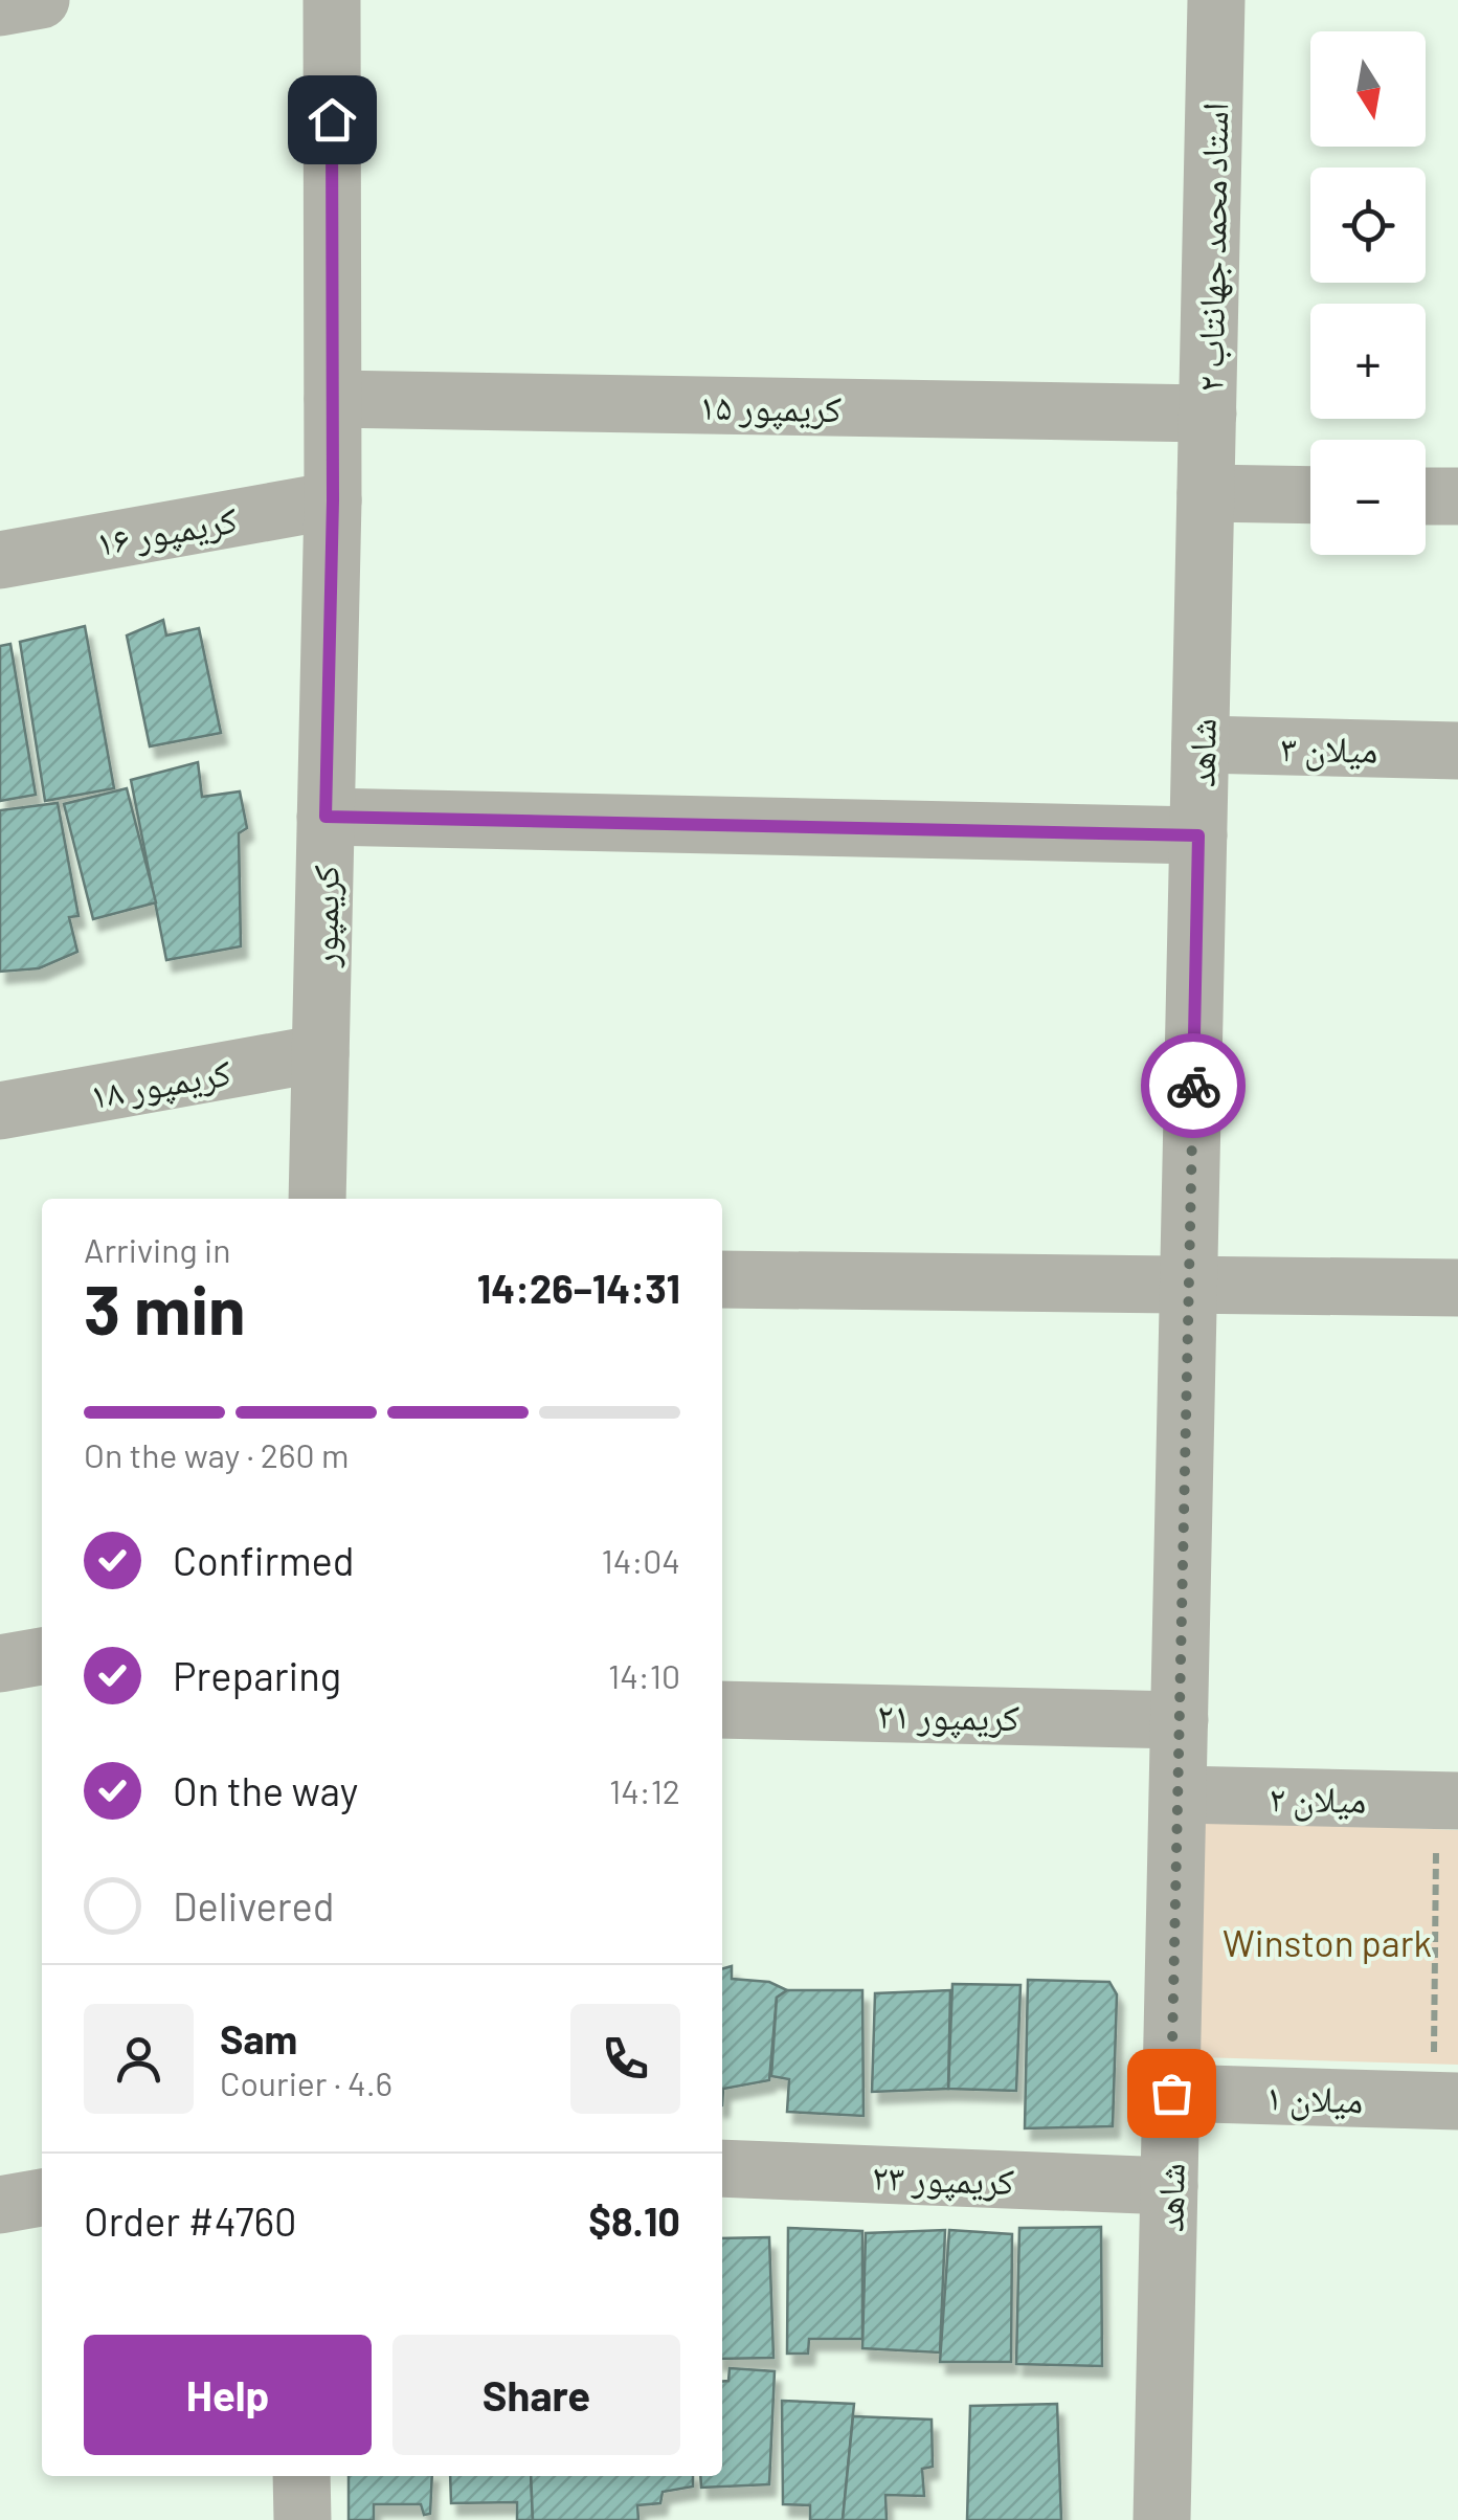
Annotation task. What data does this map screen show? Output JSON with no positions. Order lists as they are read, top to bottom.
{
  "streets": {
    "street": [
      "استاد محمد جهانتاب ۲",
      "کریمپور ۱۵",
      "کریمپور ۱۶",
      "میلان ۳",
      "شاهد",
      "کریمپور",
      "کریمپور ۱۸",
      "کریمپور ۲۱",
      "میلان ۲",
      "میلان ۱",
      "کریمپور ۲۳"
    ]
  },
  "crossings": [
    ["استاد محمد جهانتاب ۲", "کریمپور ۱۵"],
    ["استاد محمد جهانتاب ۲", "شاهد"],
    ["کریمپور ۱۵", "کریمپور"],
    ["کریمپور ۱۶", "کریمپور"],
    ["میلان ۳", "شاهد"],
    ["شاهد", "کریمپور ۲۱"],
    ["شاهد", "میلان ۲"],
    ["شاهد", "میلان ۱"],
    ["شاهد", "کریمپور ۲۳"],
    ["کریمپور", "کریمپور ۱۸"]
  ],
  "parks": ["Winston park"],
  "north": "bottom",
  "page": {
    "map_buttons": ["+", "−"],
    "heading": ["3 min", "Arriving in", "14:26–14:31"],
    "panel": [
      "Sam",
      "Courier · 4.6",
      "Order #4760",
      "$8.10"
    ],
    "bar": "On the way · 260 m",
    "list": [
      ["Confirmed", "14:04"],
      ["Preparing", "14:10"],
      ["On the way", "14:12"],
      "Delivered"
    ],
    "buttons": ["Help", "Share"]
  }
}
